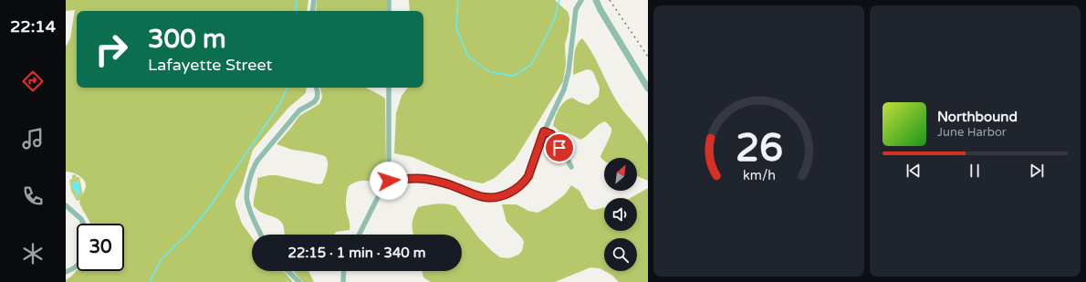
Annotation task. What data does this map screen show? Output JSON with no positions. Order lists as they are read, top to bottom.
{
  "north": "top right",
  "page": {
    "tabs": "22:14",
    "turn": ["300 m", "Lafayette Street"],
    "song": ["Northbound", "June Harbor"],
    "limit": "30",
    "trip": "22:15 · 1 min · 340 m",
    "gauge": ["26", "km/h"]
  }
}
